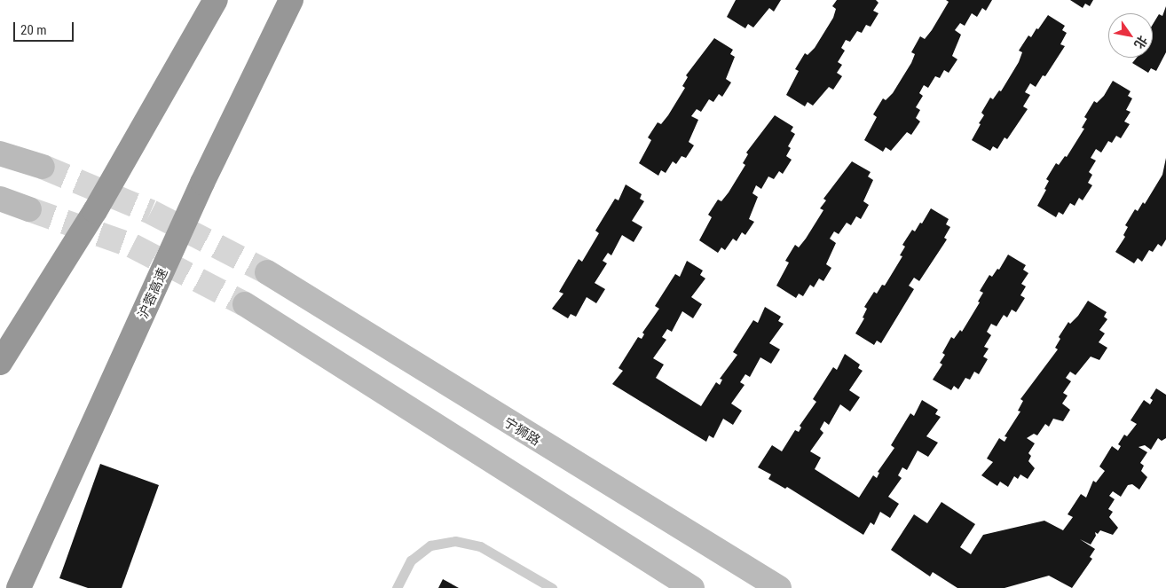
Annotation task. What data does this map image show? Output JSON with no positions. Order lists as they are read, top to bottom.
{
  "streets": {
    "highway": ["沪蓉高速"],
    "main road": ["宁狮路"]
  },
  "scale_bar": "20 m",
  "north": "bottom right"
}
